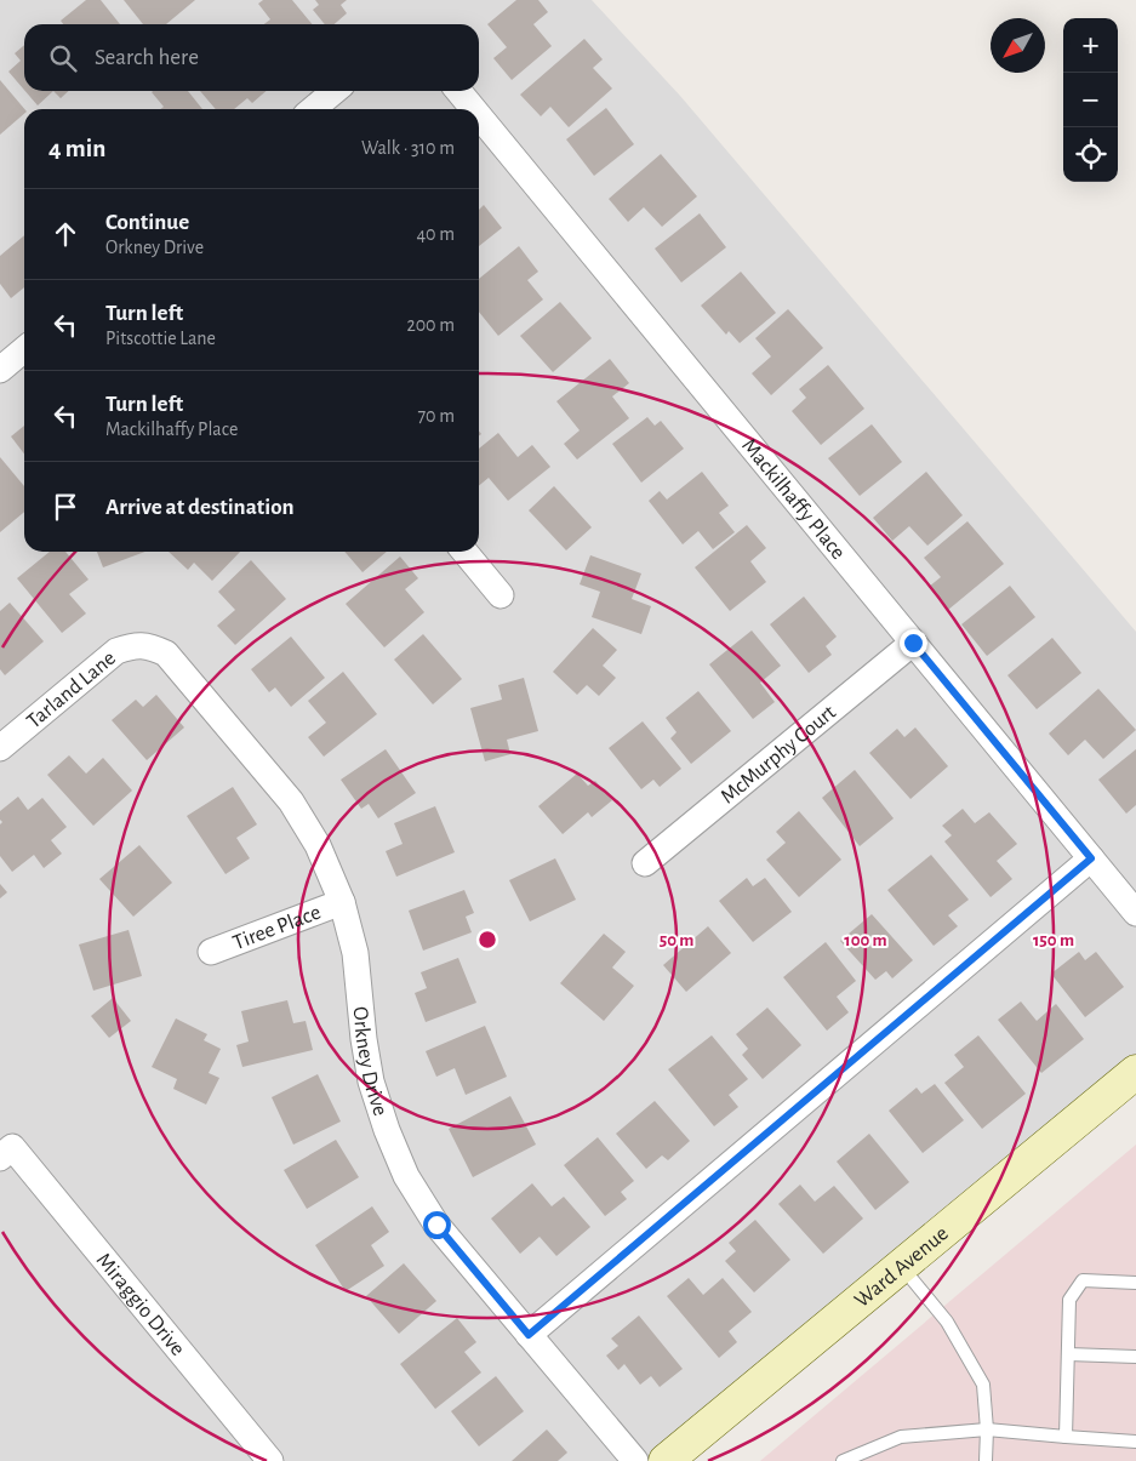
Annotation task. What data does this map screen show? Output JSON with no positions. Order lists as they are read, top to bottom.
{
  "streets": {
    "main road": ["Ward Avenue"],
    "street": [
      "Mackilhaffy Place",
      "Tarland Lane",
      "McMurphy Court",
      "Tiree Place",
      "Orkney Drive",
      "Miraggio Drive"
    ]
  },
  "crossings": [
    ["Mackilhaffy Place", "McMurphy Court"],
    ["Tarland Lane", "Orkney Drive"],
    ["Tiree Place", "Orkney Drive"]
  ],
  "north": "bottom left",
  "page": {
    "map_buttons": ["+", "−"],
    "search": "Search here",
    "heading": ["4 min", "Walk · 310 m"],
    "list": [
      ["Continue", "Orkney Drive", "40 m"],
      ["Turn left", "Pitscottie Lane", "200 m"],
      ["Turn left", "Mackilhaffy Place", "70 m"],
      "Arrive at destination"
    ]
  },
  "rings": ["50 m", "100 m", "150 m"]
}
